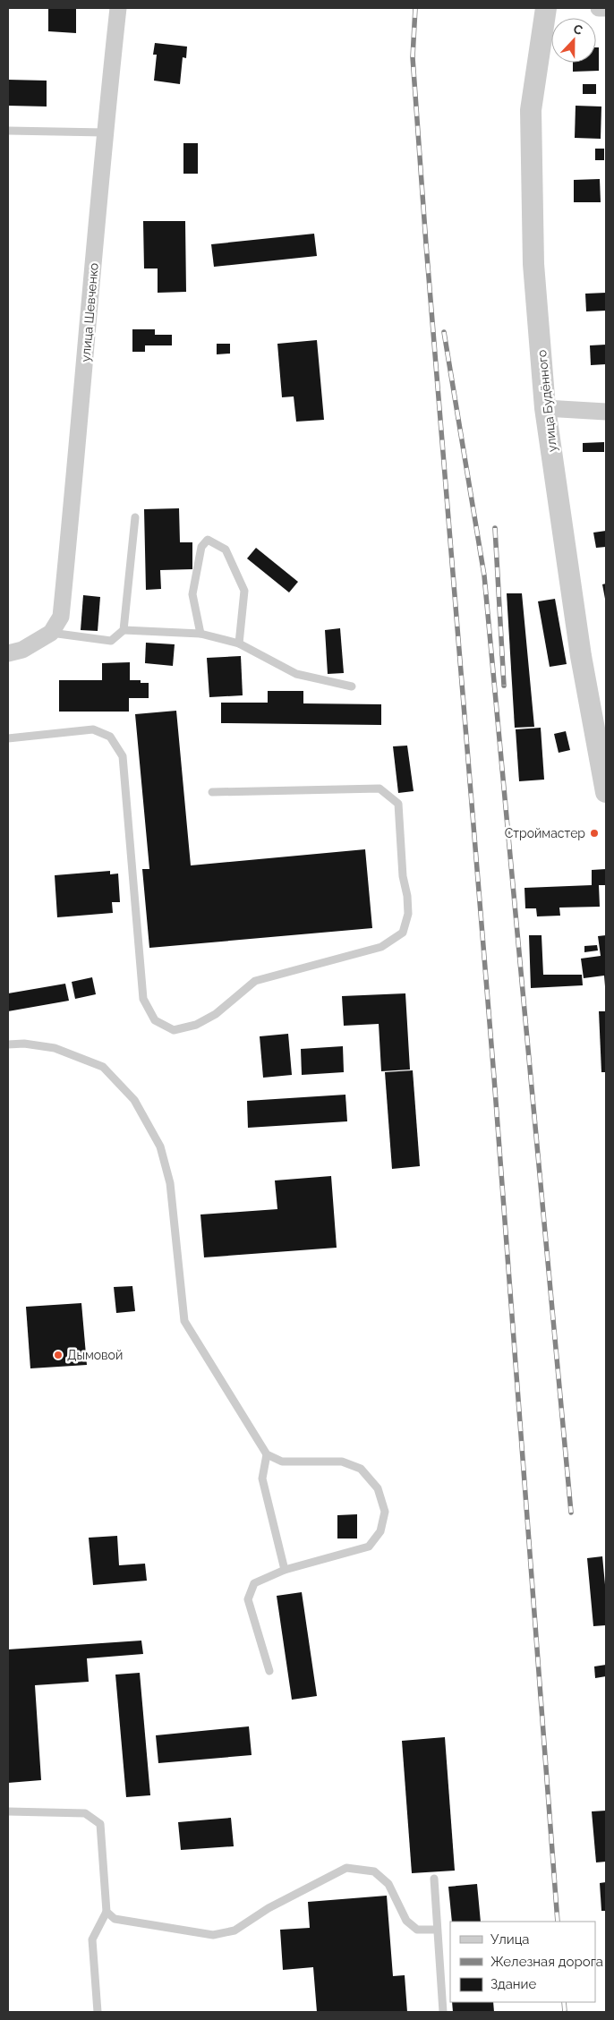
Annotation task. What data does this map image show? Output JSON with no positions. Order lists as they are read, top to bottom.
{
  "streets": {
    "street": ["улица Шевченко", "улица Будённого"]
  },
  "places": ["Строймастер", "Дымовой"],
  "legend": ["Улица", "Железная дорога", "Здание"],
  "north": "top"
}
